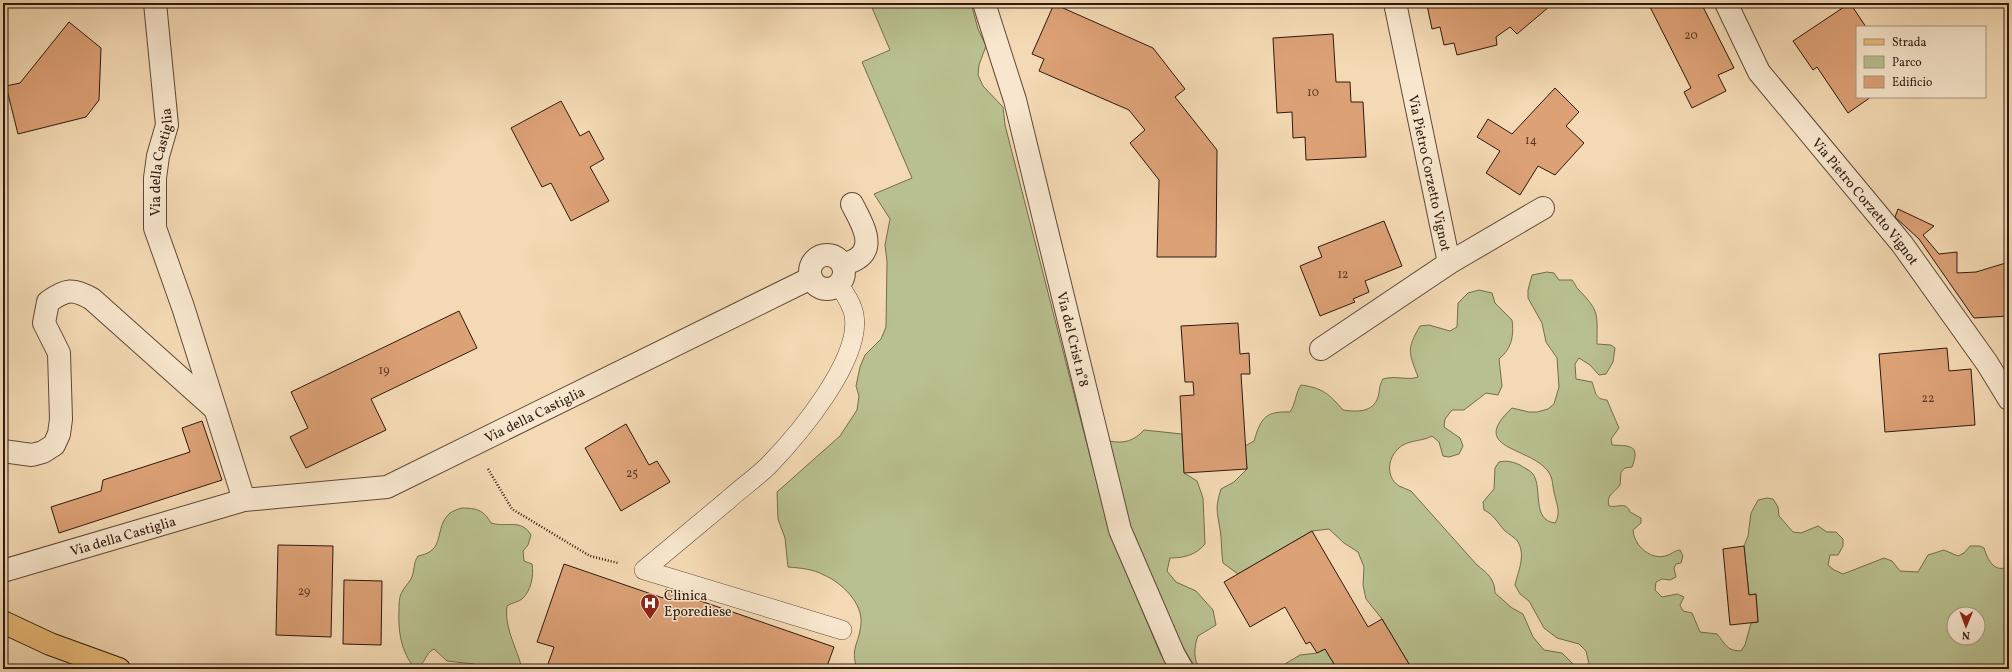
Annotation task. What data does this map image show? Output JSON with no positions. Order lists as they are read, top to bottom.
{
  "streets": {
    "street": ["Via della Castiglia", "Via Pietro Corzetto Vignot", "Via del Crist n°8"]
  },
  "places": {
    "hospital": ["Clinica Eporediese"]
  },
  "house_numbers": [
    "20",
    "10",
    "14",
    "12",
    "19",
    "22",
    "25",
    "29"
  ],
  "legend": ["Strada", "Parco", "Edificio"],
  "north": "bottom"
}
